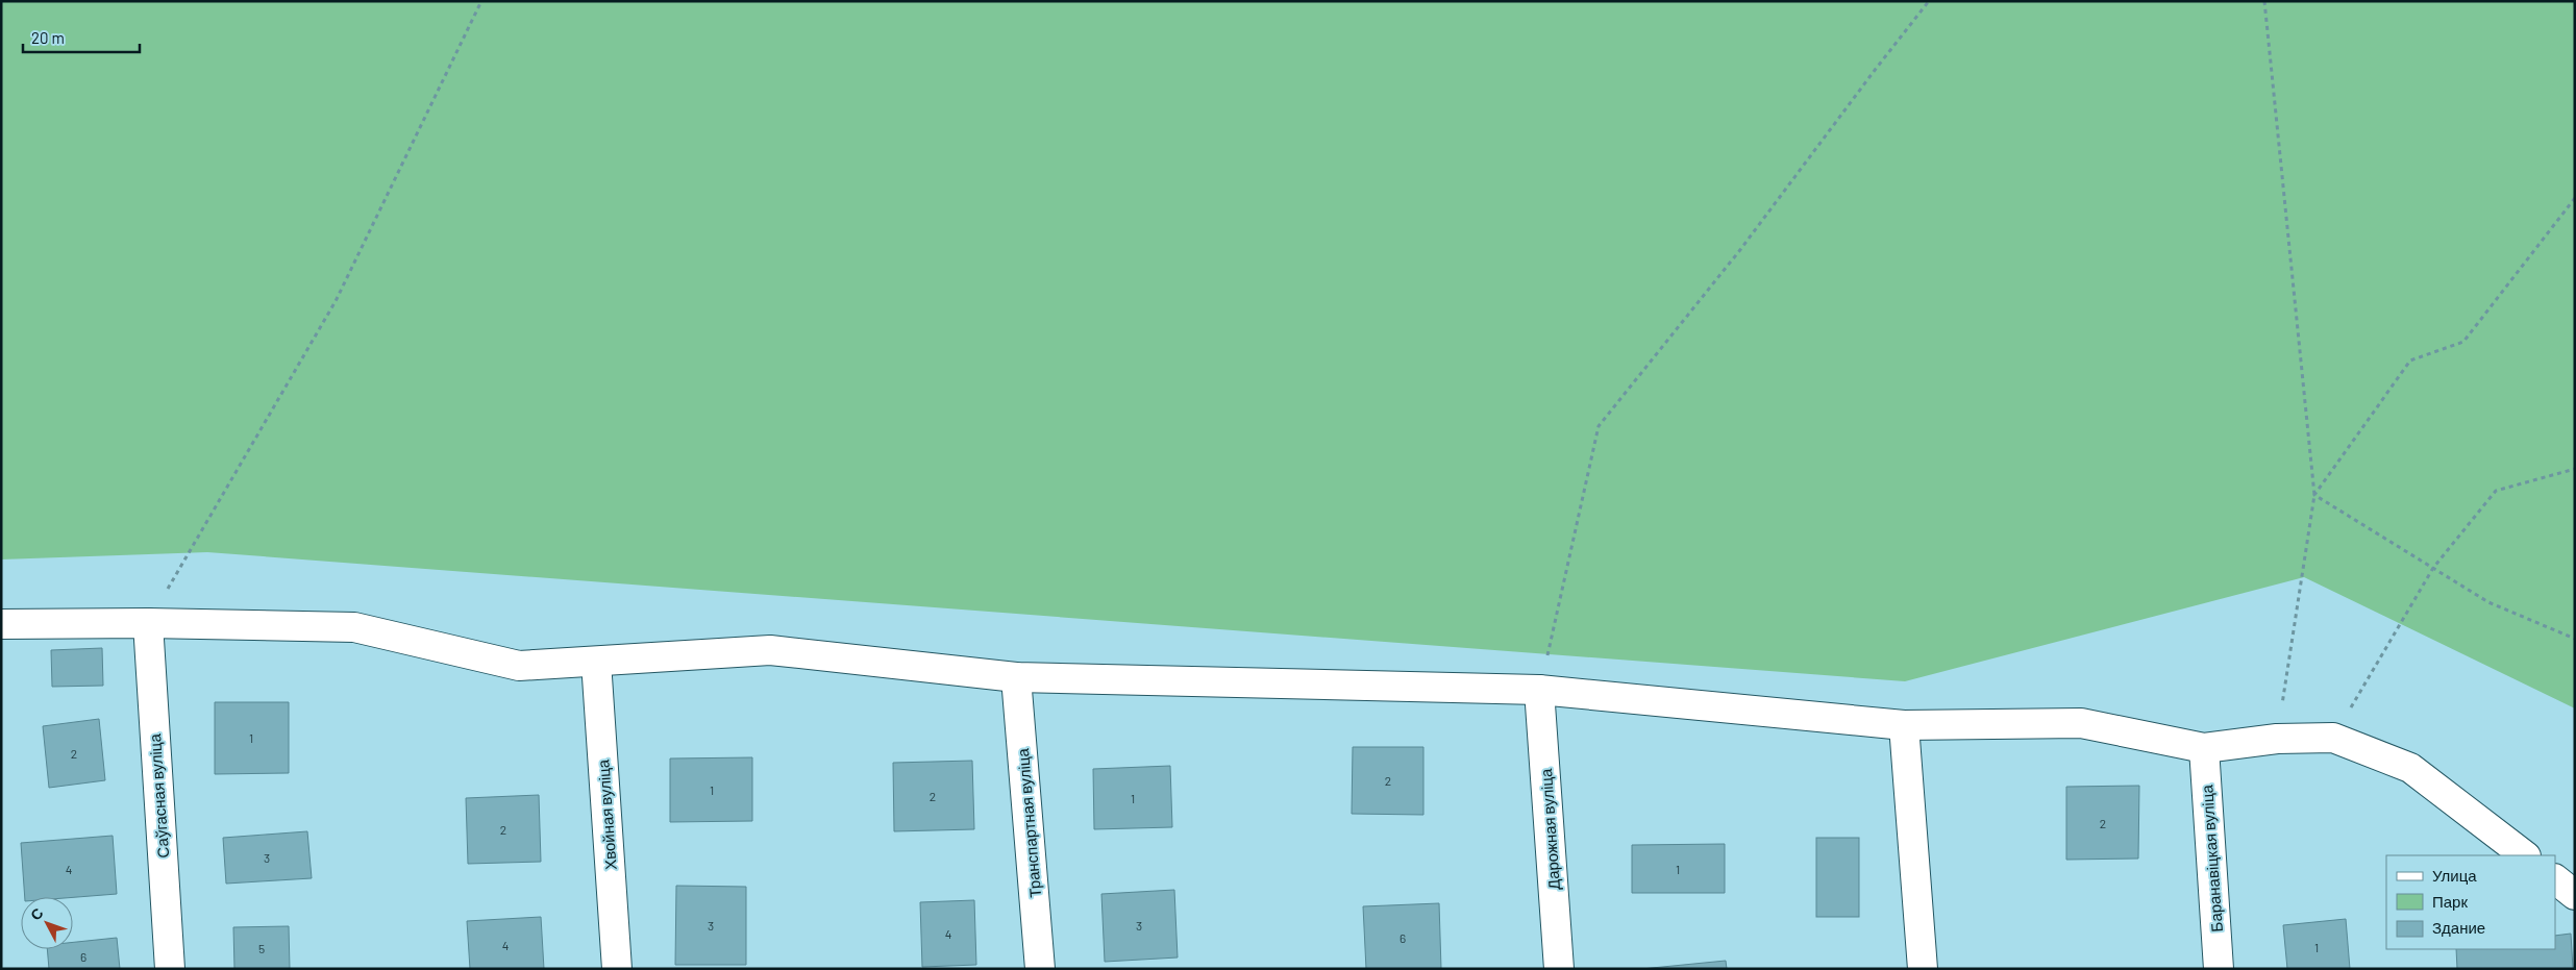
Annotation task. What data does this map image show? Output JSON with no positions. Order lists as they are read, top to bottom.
{
  "streets": {
    "street": [
      "Саўгасная вуліца",
      "Хвойная вуліца",
      "Транспартная вуліца",
      "Дарожная вуліца",
      "Баранавіцкая вуліца"
    ]
  },
  "house_numbers": [
    "1",
    "2",
    "2",
    "1",
    "2",
    "1",
    "2",
    "2",
    "3",
    "4",
    "1",
    "3",
    "3",
    "4",
    "6",
    "4",
    "1",
    "5",
    "6"
  ],
  "legend": ["Улица", "Парк", "Здание"],
  "scale_bar": "20 m",
  "north": "top left"
}
